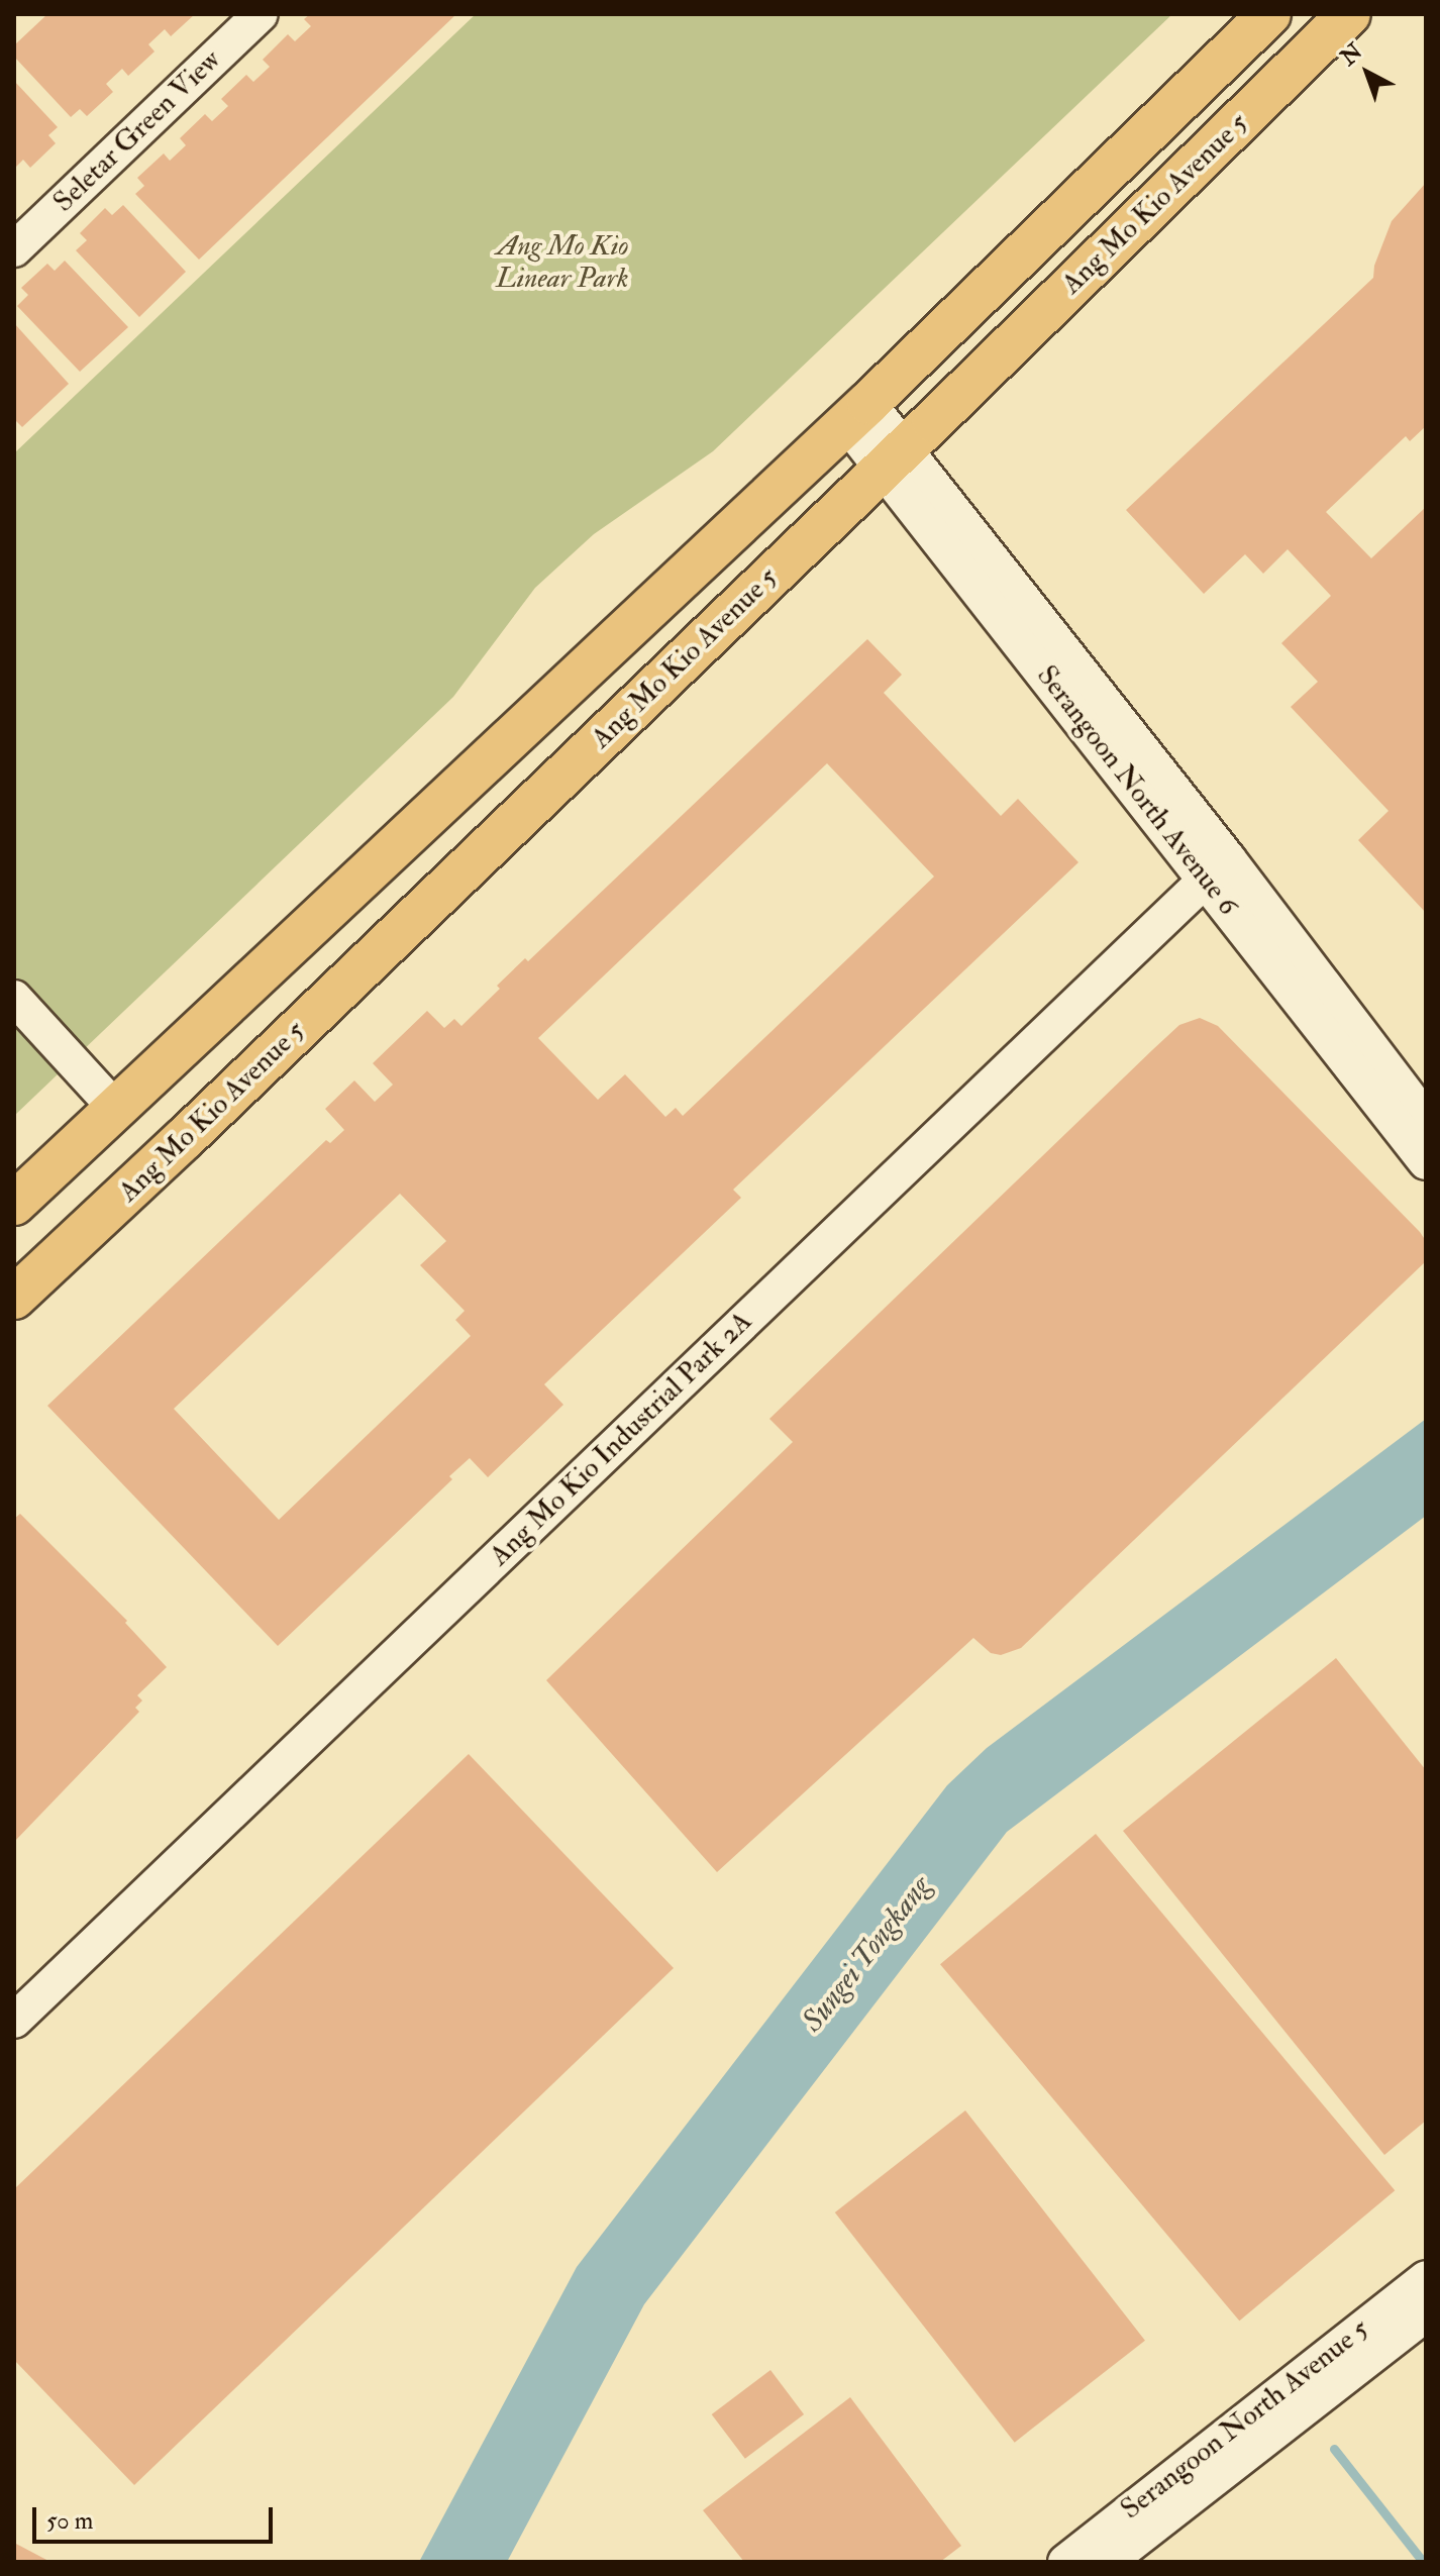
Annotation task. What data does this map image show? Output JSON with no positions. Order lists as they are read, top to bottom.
{
  "streets": {
    "main road": ["Ang Mo Kio Avenue 5"],
    "street": [
      "Seletar Green View",
      "Serangoon North Avenue 6",
      "Ang Mo Kio Industrial Park 2A",
      "Serangoon North Avenue 5"
    ]
  },
  "crossings": [
    ["Ang Mo Kio Avenue 5", "Serangoon North Avenue 6"],
    ["Serangoon North Avenue 6", "Ang Mo Kio Industrial Park 2A"]
  ],
  "water": ["Sungei Tongkang"],
  "parks": ["Ang Mo Kio Linear Park"],
  "scale_bar": "50 m",
  "north": "top left"
}
